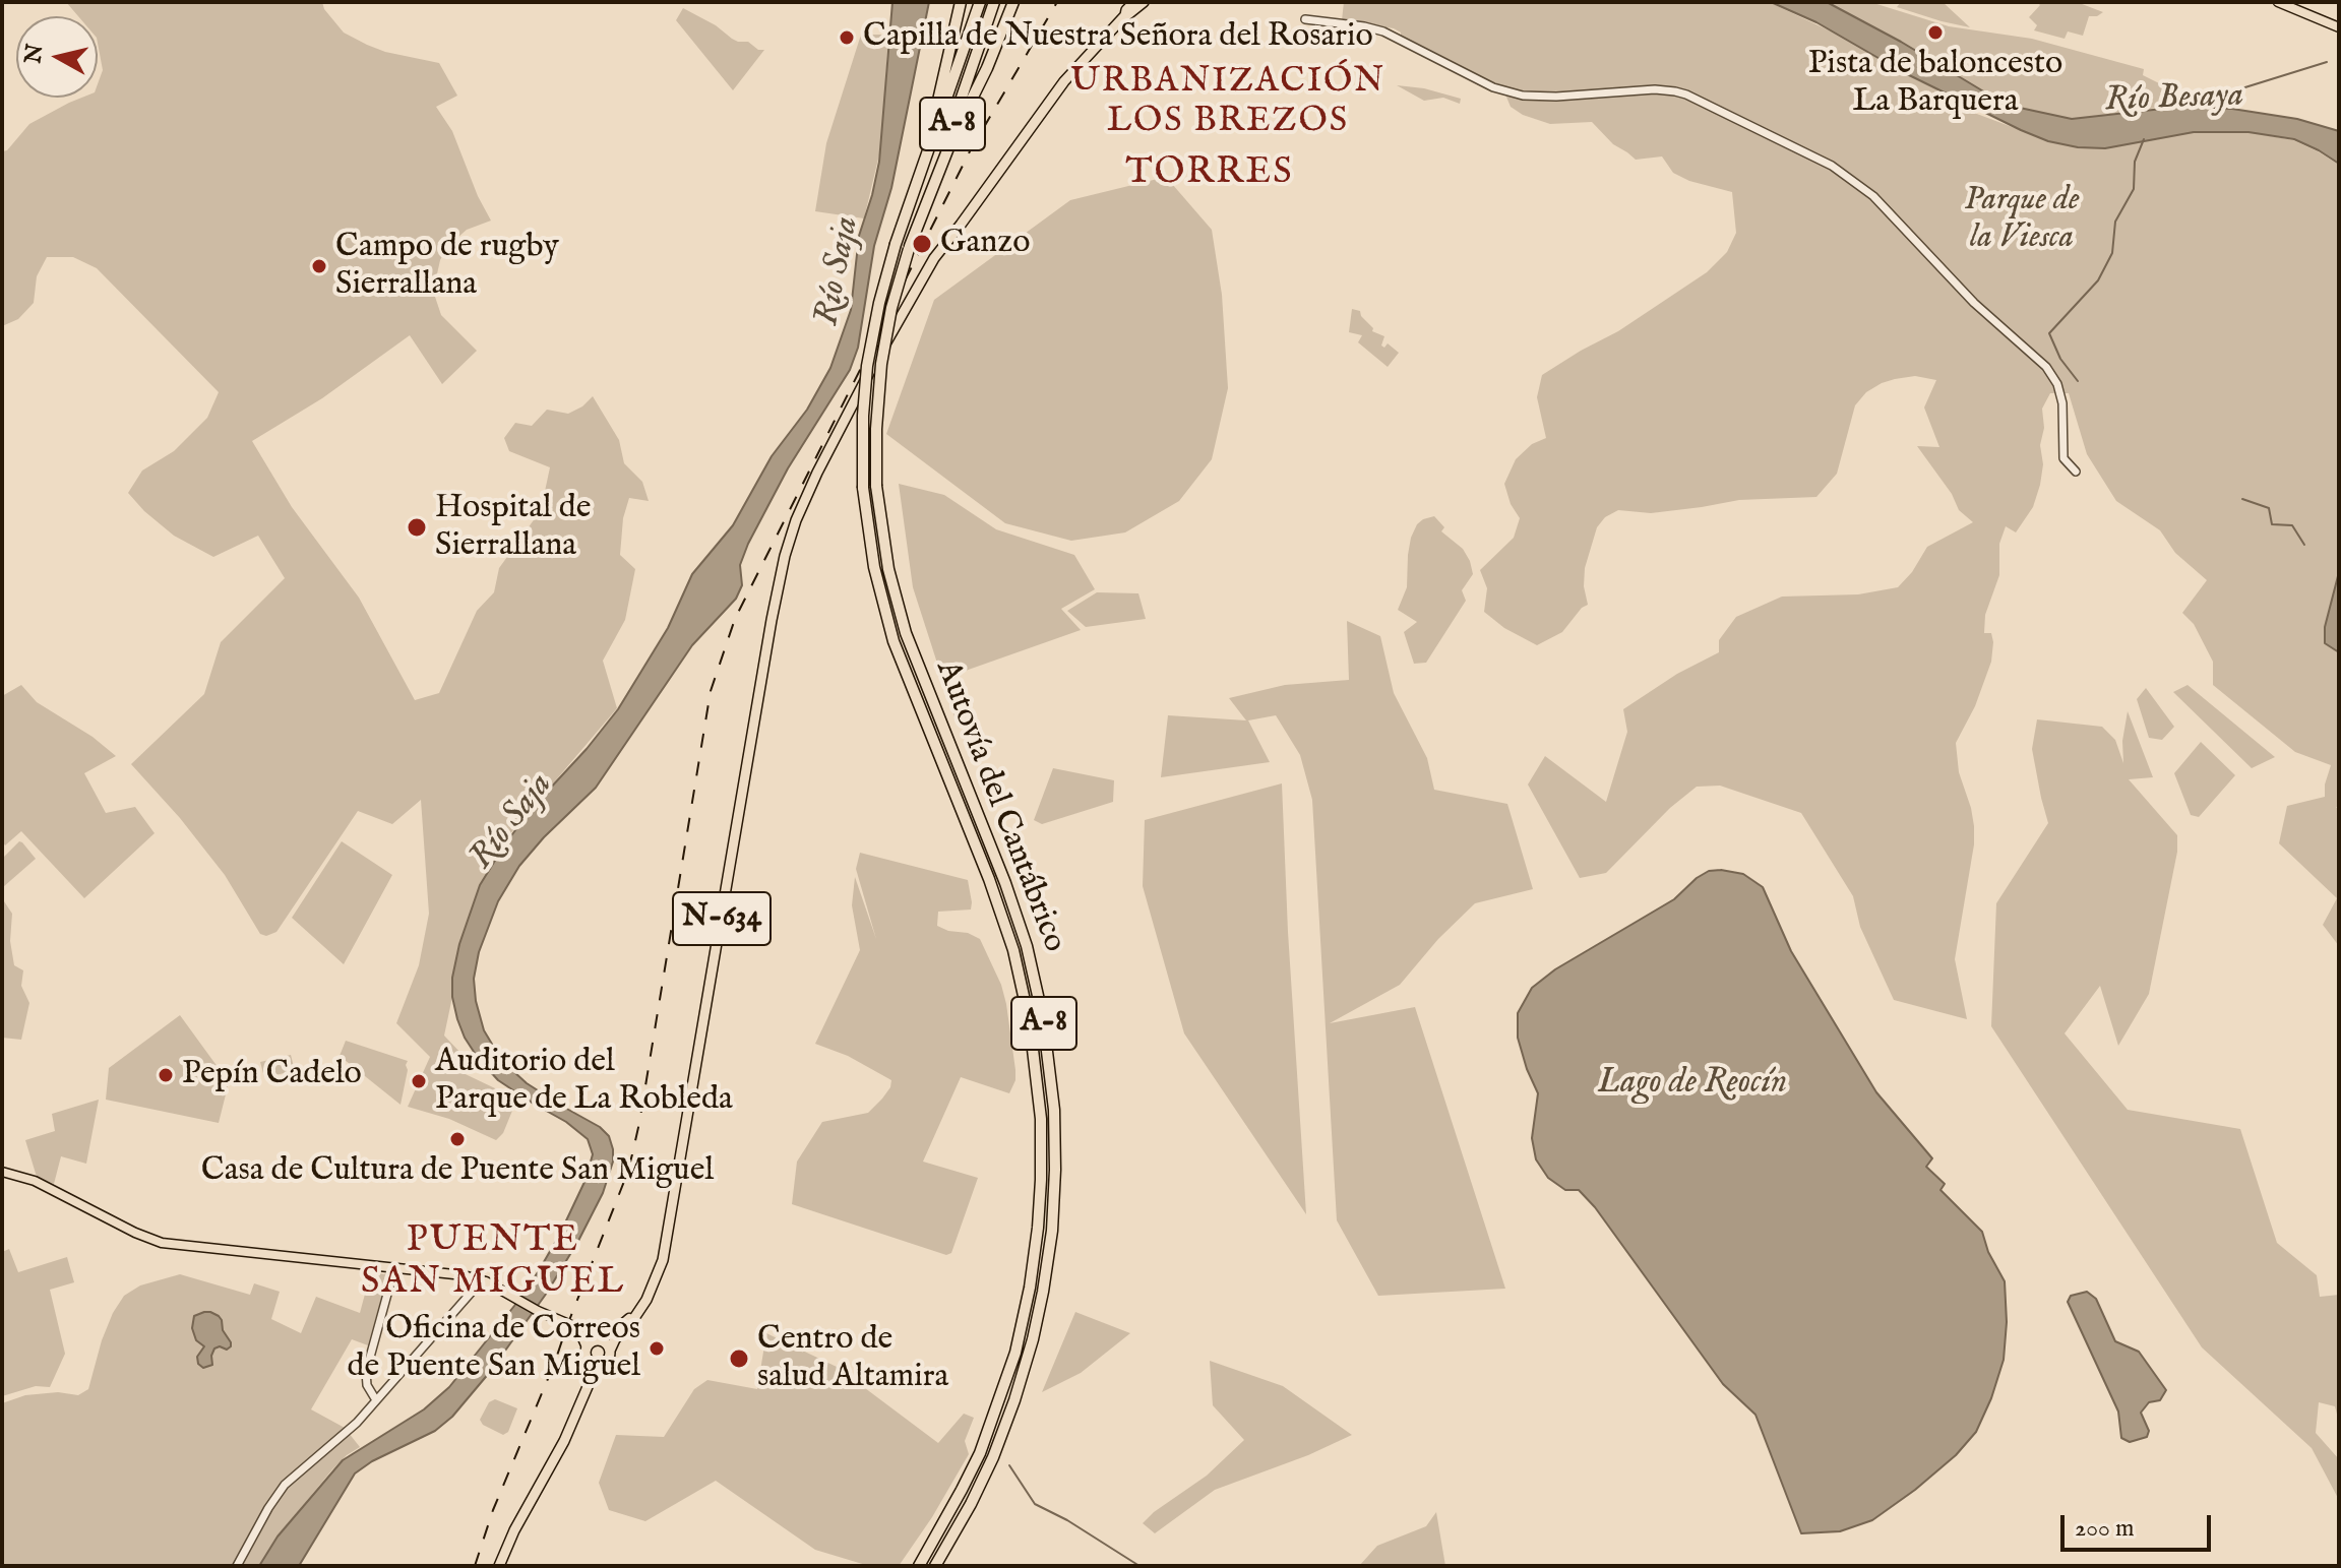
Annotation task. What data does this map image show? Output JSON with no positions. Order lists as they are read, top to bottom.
{
  "streets": {
    "highway": ["A-8", "Autovía del Cantábrico", "N-634"]
  },
  "crossings": [
    ["A-8", "Autovía del Cantábrico"]
  ],
  "districts": ["URBANIZACIÓN LOS BREZOS", "TORRES", "PUENTE SAN MIGUEL"],
  "water": ["Río Besaya", "Río Saja", "Lago de Reocín"],
  "parks": ["Parque de la Viesca"],
  "places": [
    "Pista de baloncesto La Barquera",
    "Capilla de Nuestra Señora del Rosario",
    "Ganzo",
    "Campo de rugby Sierrallana",
    "Hospital de Sierrallana",
    "Pepín Cadelo",
    "Auditorio del Parque de La Robleda",
    "Casa de Cultura de Puente San Miguel",
    "Oficina de Correos de Puente San Miguel",
    "Centro de salud Altamira"
  ],
  "scale_bar": "200 m",
  "north": "left"
}
